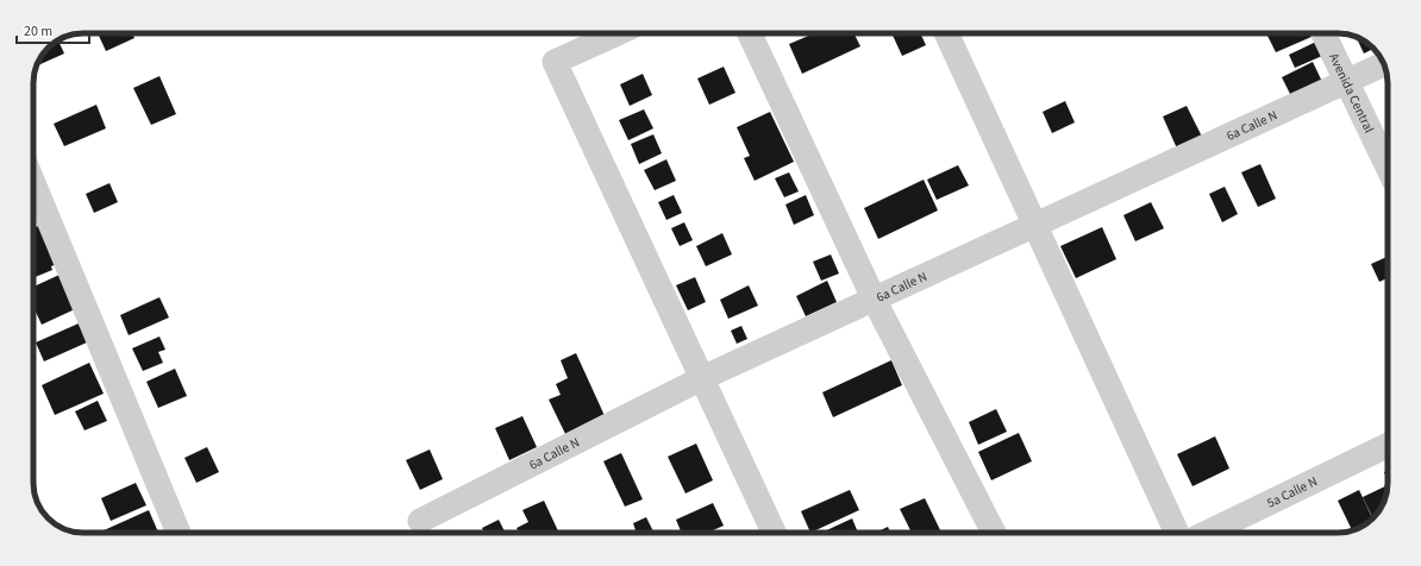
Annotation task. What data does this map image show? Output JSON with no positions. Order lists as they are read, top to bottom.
{
  "streets": {
    "street": ["Avenida Central", "6a Calle N", "5a Calle N"]
  },
  "crossings": [
    ["Avenida Central", "6a Calle N"]
  ],
  "scale_bar": "20 m"
}
